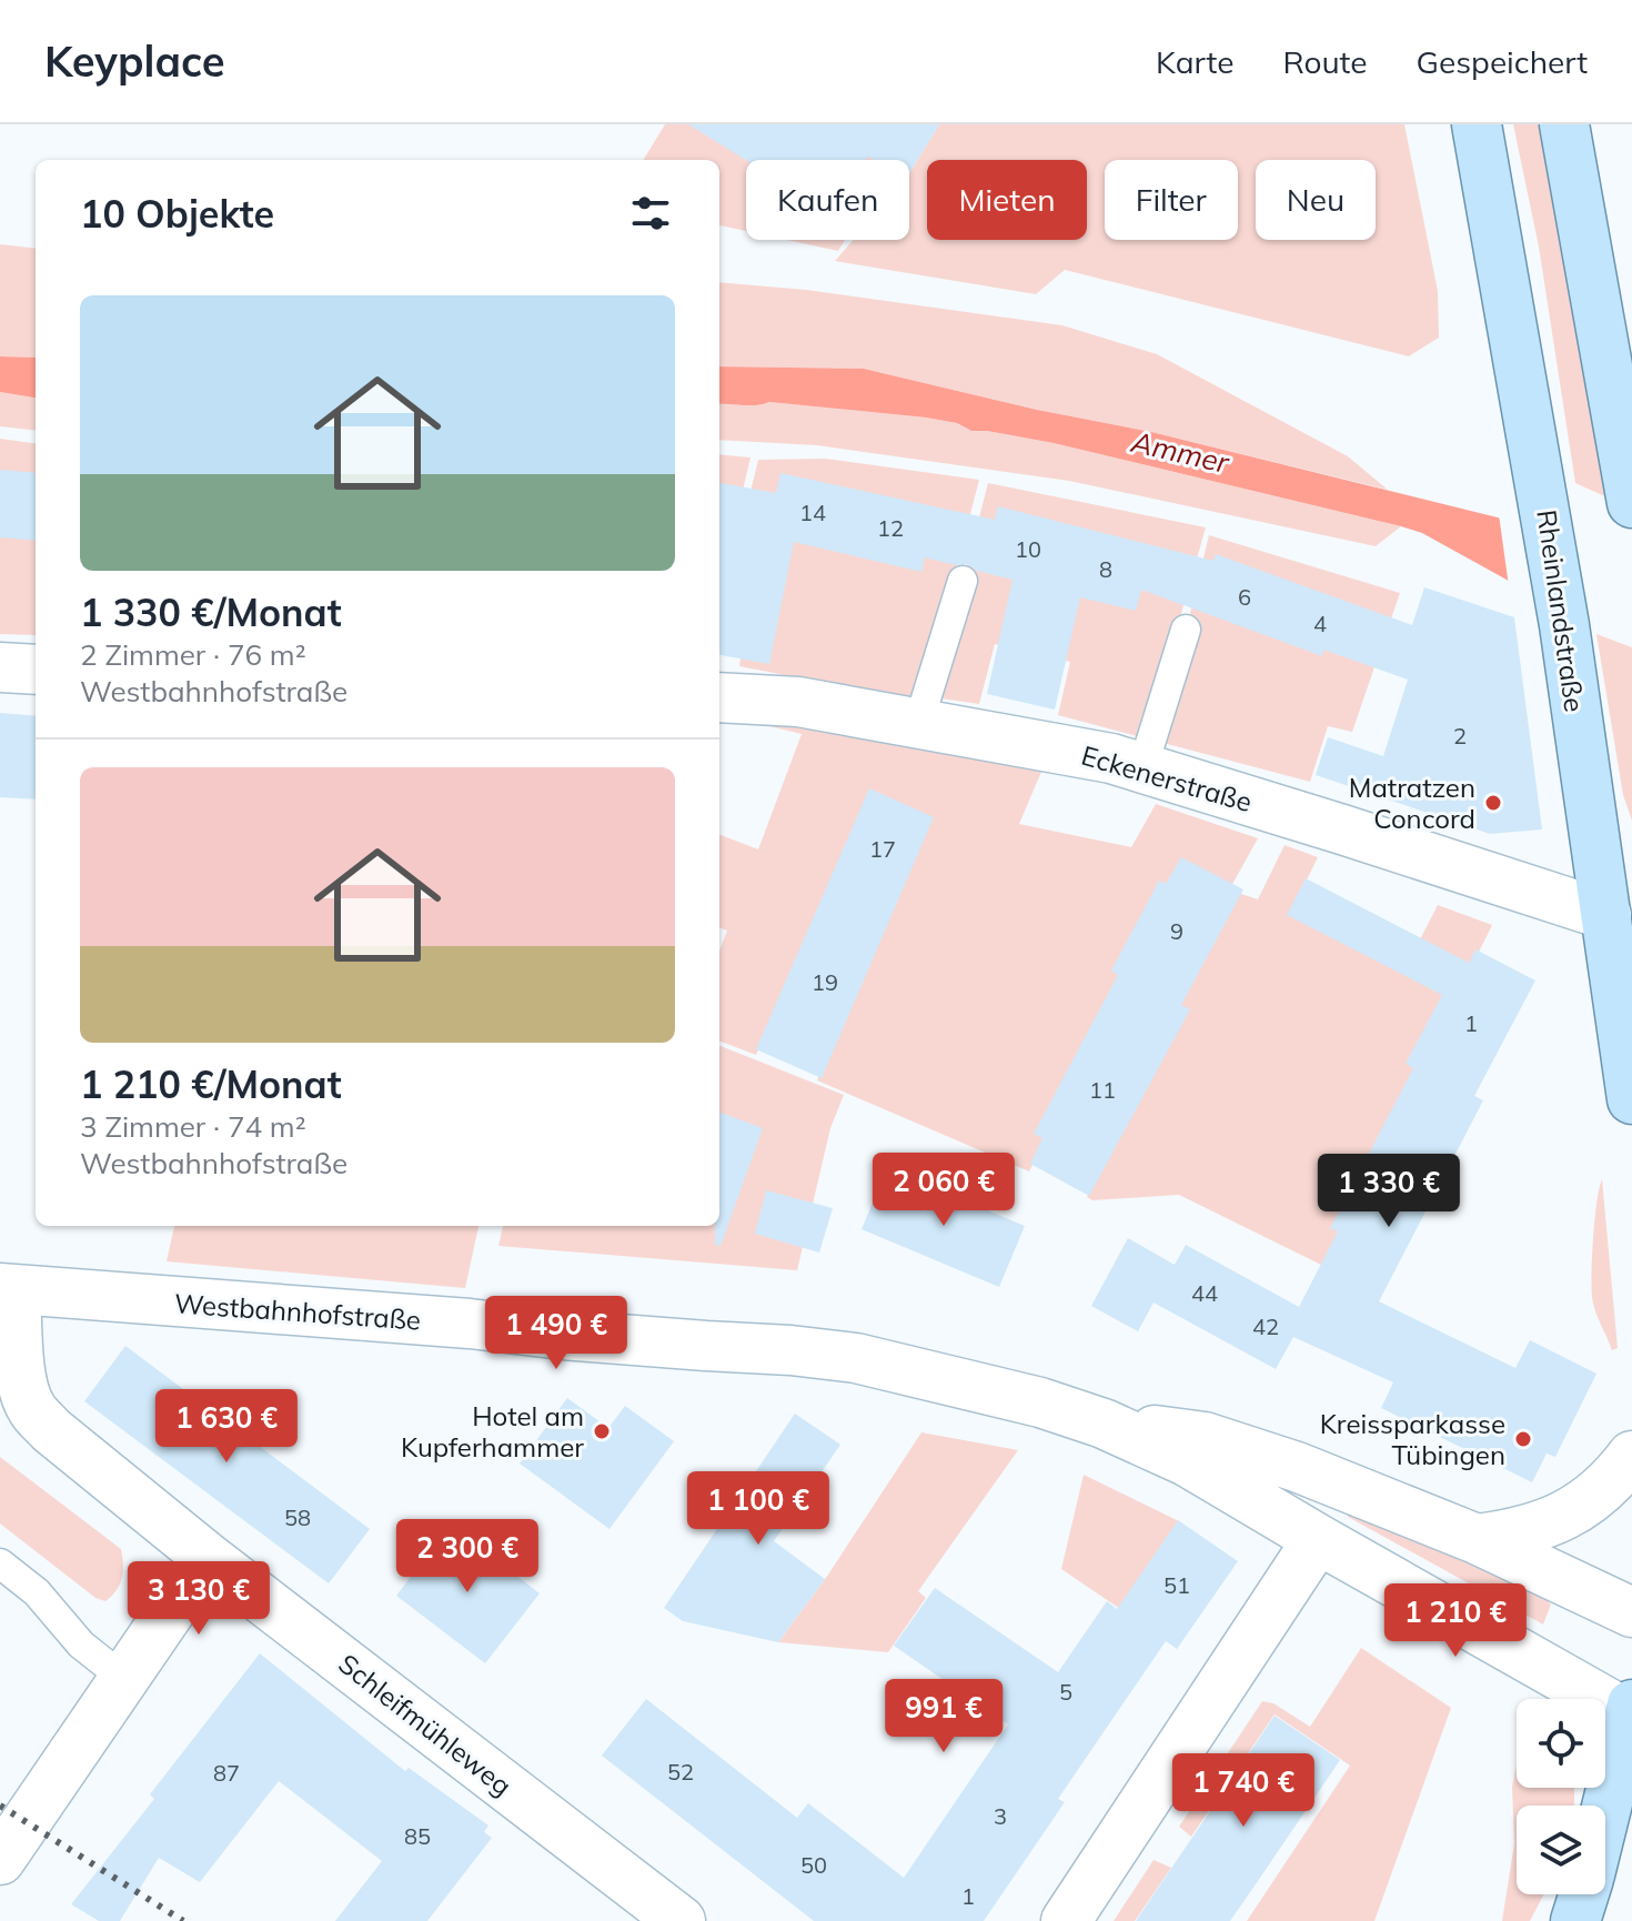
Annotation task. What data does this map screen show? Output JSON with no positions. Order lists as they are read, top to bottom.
{
  "streets": {
    "main road": ["Rheinlandstraße"],
    "street": ["Eckenerstraße", "Westbahnhofstraße", "Schleifmühleweg"]
  },
  "crossings": [
    ["Rheinlandstraße", "Eckenerstraße"],
    ["Westbahnhofstraße", "Schleifmühleweg"]
  ],
  "water": ["Ammer"],
  "places": ["Matratzen Concord", "Hotel am Kupferhammer", "Kreissparkasse Tübingen"],
  "house_numbers": [
    "14",
    "12",
    "10",
    "8",
    "6",
    "4",
    "2",
    "17",
    "9",
    "19",
    "1",
    "11",
    "44",
    "42",
    "58",
    "51",
    "5",
    "52",
    "87",
    "3",
    "85",
    "50",
    "1"
  ],
  "page": {
    "header": "Keyplace",
    "nav": ["Karte", "Route", "Gespeichert"],
    "chip": [
      "Kaufen",
      "Mieten",
      "Filter",
      "Neu"
    ],
    "heading": "10 Objekte",
    "list": [
      {
        "name": "1 330 €/Monat",
        "note": "2 Zimmer · 76 m² · Westbahnhofstraße"
      },
      {
        "name": "1 210 €/Monat",
        "note": "3 Zimmer · 74 m² · Westbahnhofstraße"
      }
    ],
    "price": [
      "2 060 €",
      "1 330 €",
      "1 490 €",
      "1 630 €",
      "1 100 €",
      "2 300 €",
      "3 130 €",
      "1 210 €",
      "991 €",
      "1 740 €"
    ]
  }
}
